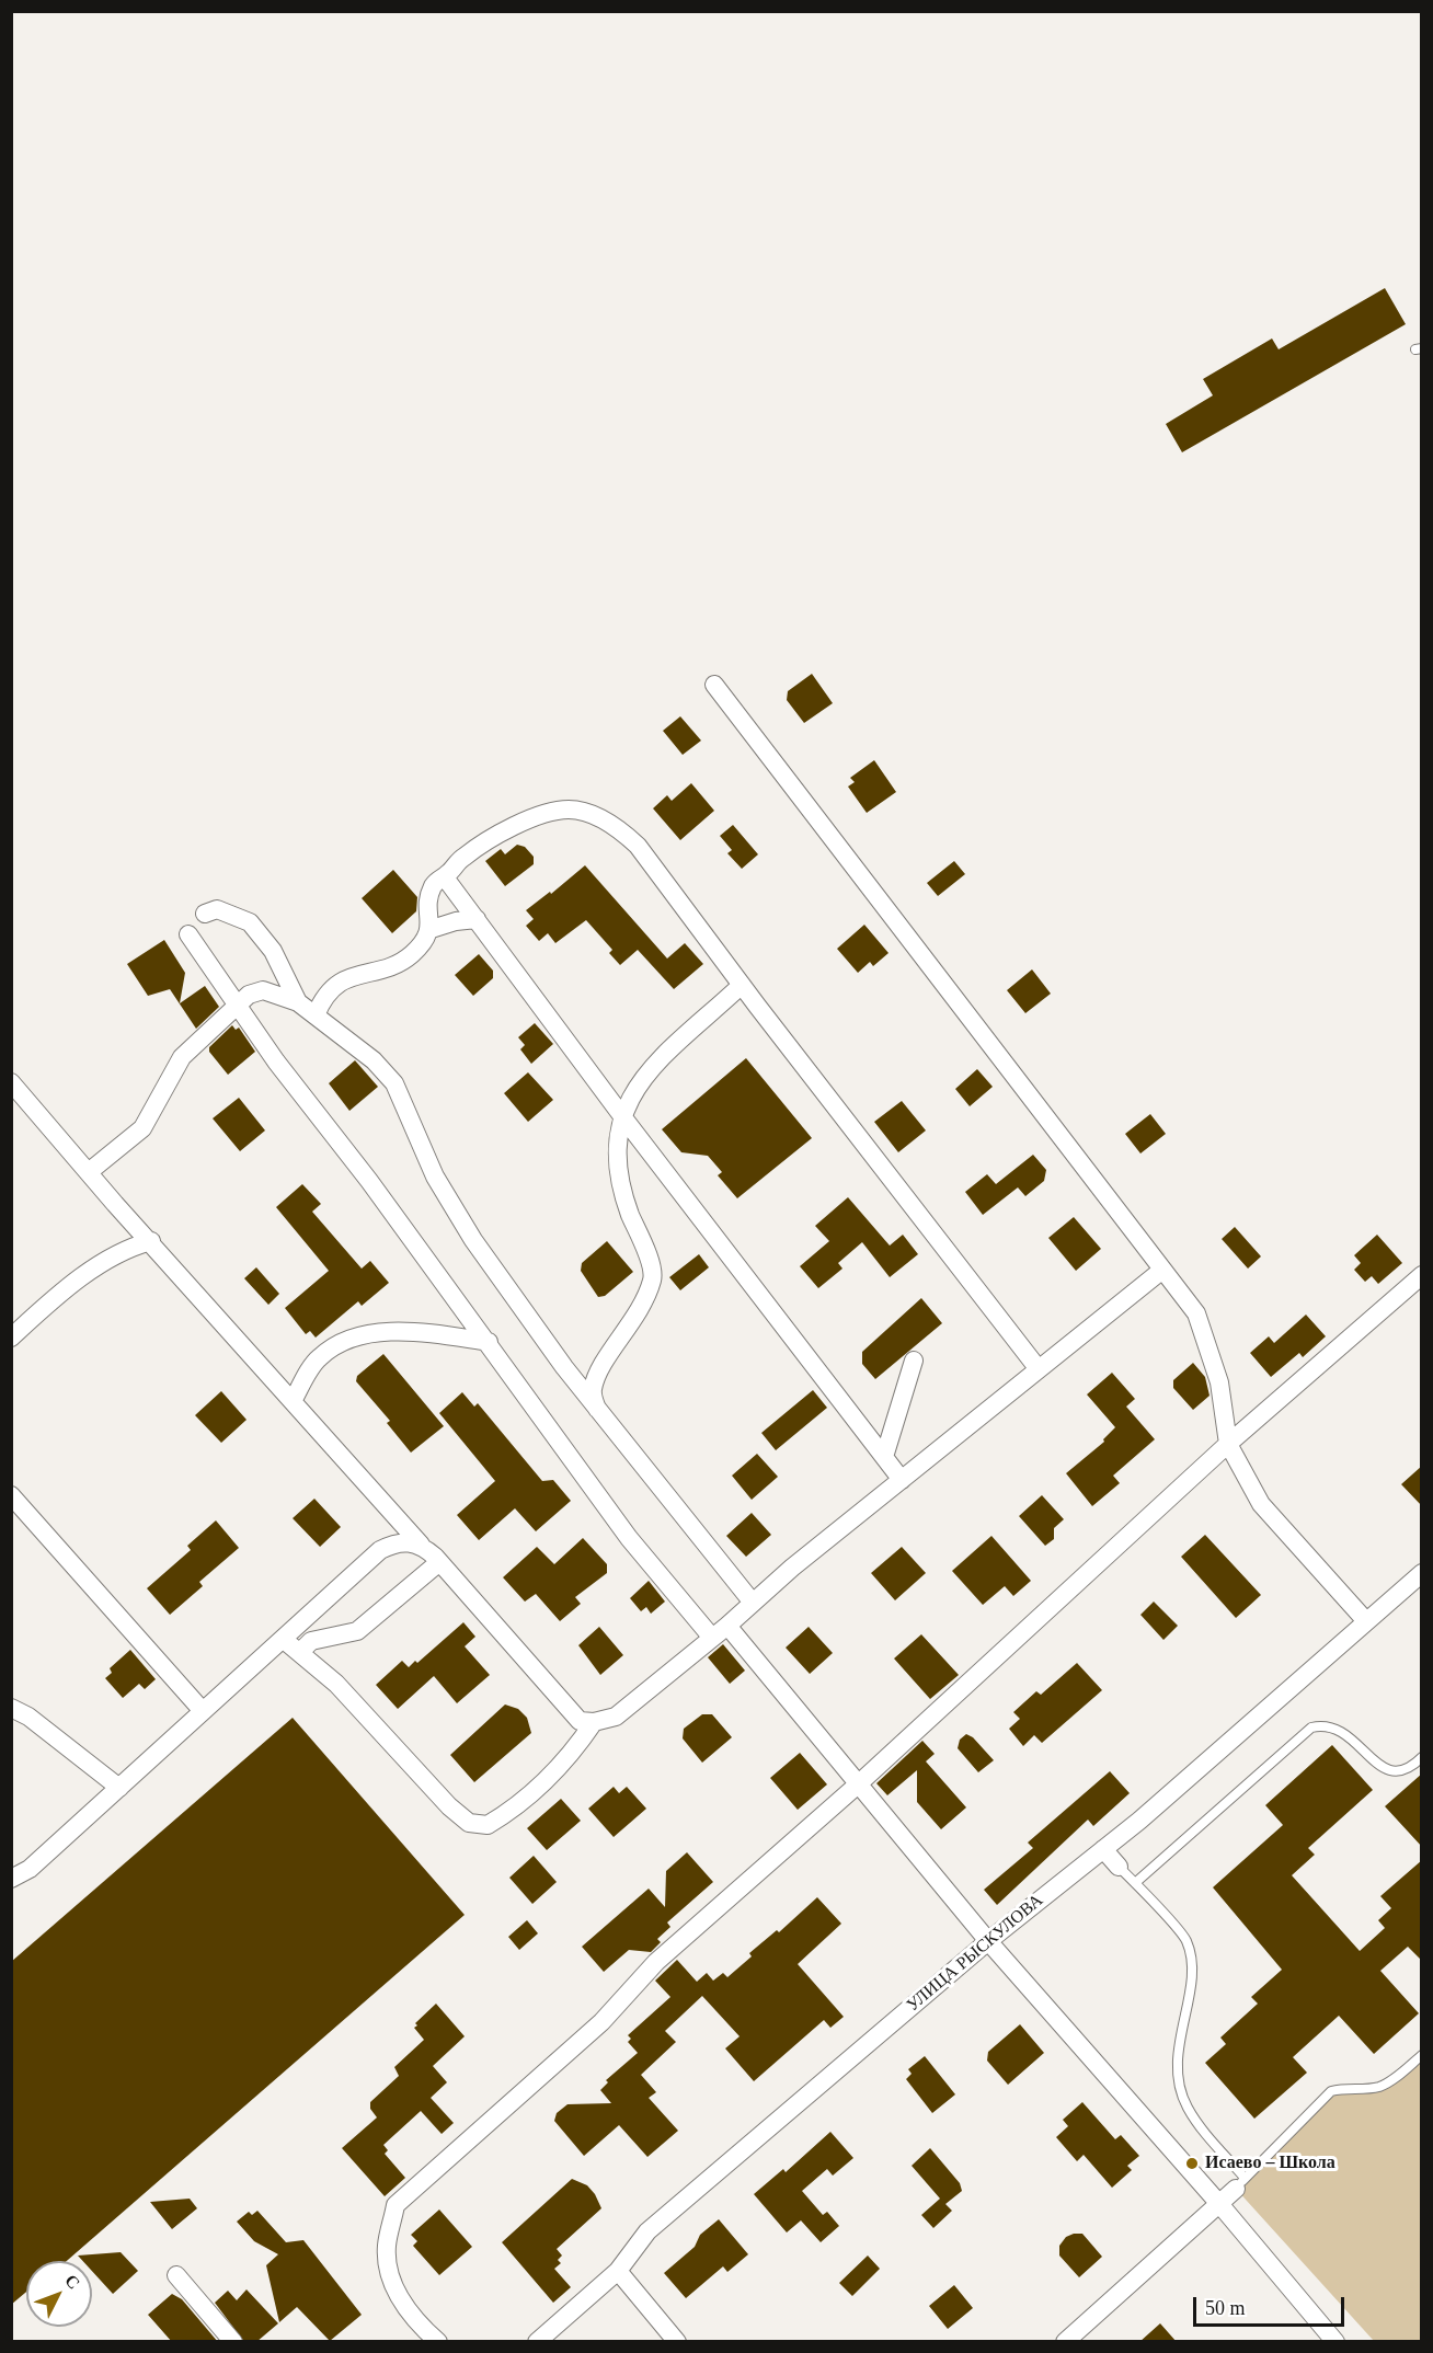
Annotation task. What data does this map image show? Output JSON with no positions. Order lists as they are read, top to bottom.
{
  "streets": {
    "street": ["УЛИЦА РЫСКУЛОВА"]
  },
  "places": ["Исаево – Школа"],
  "scale_bar": "50 m",
  "north": "top right"
}
